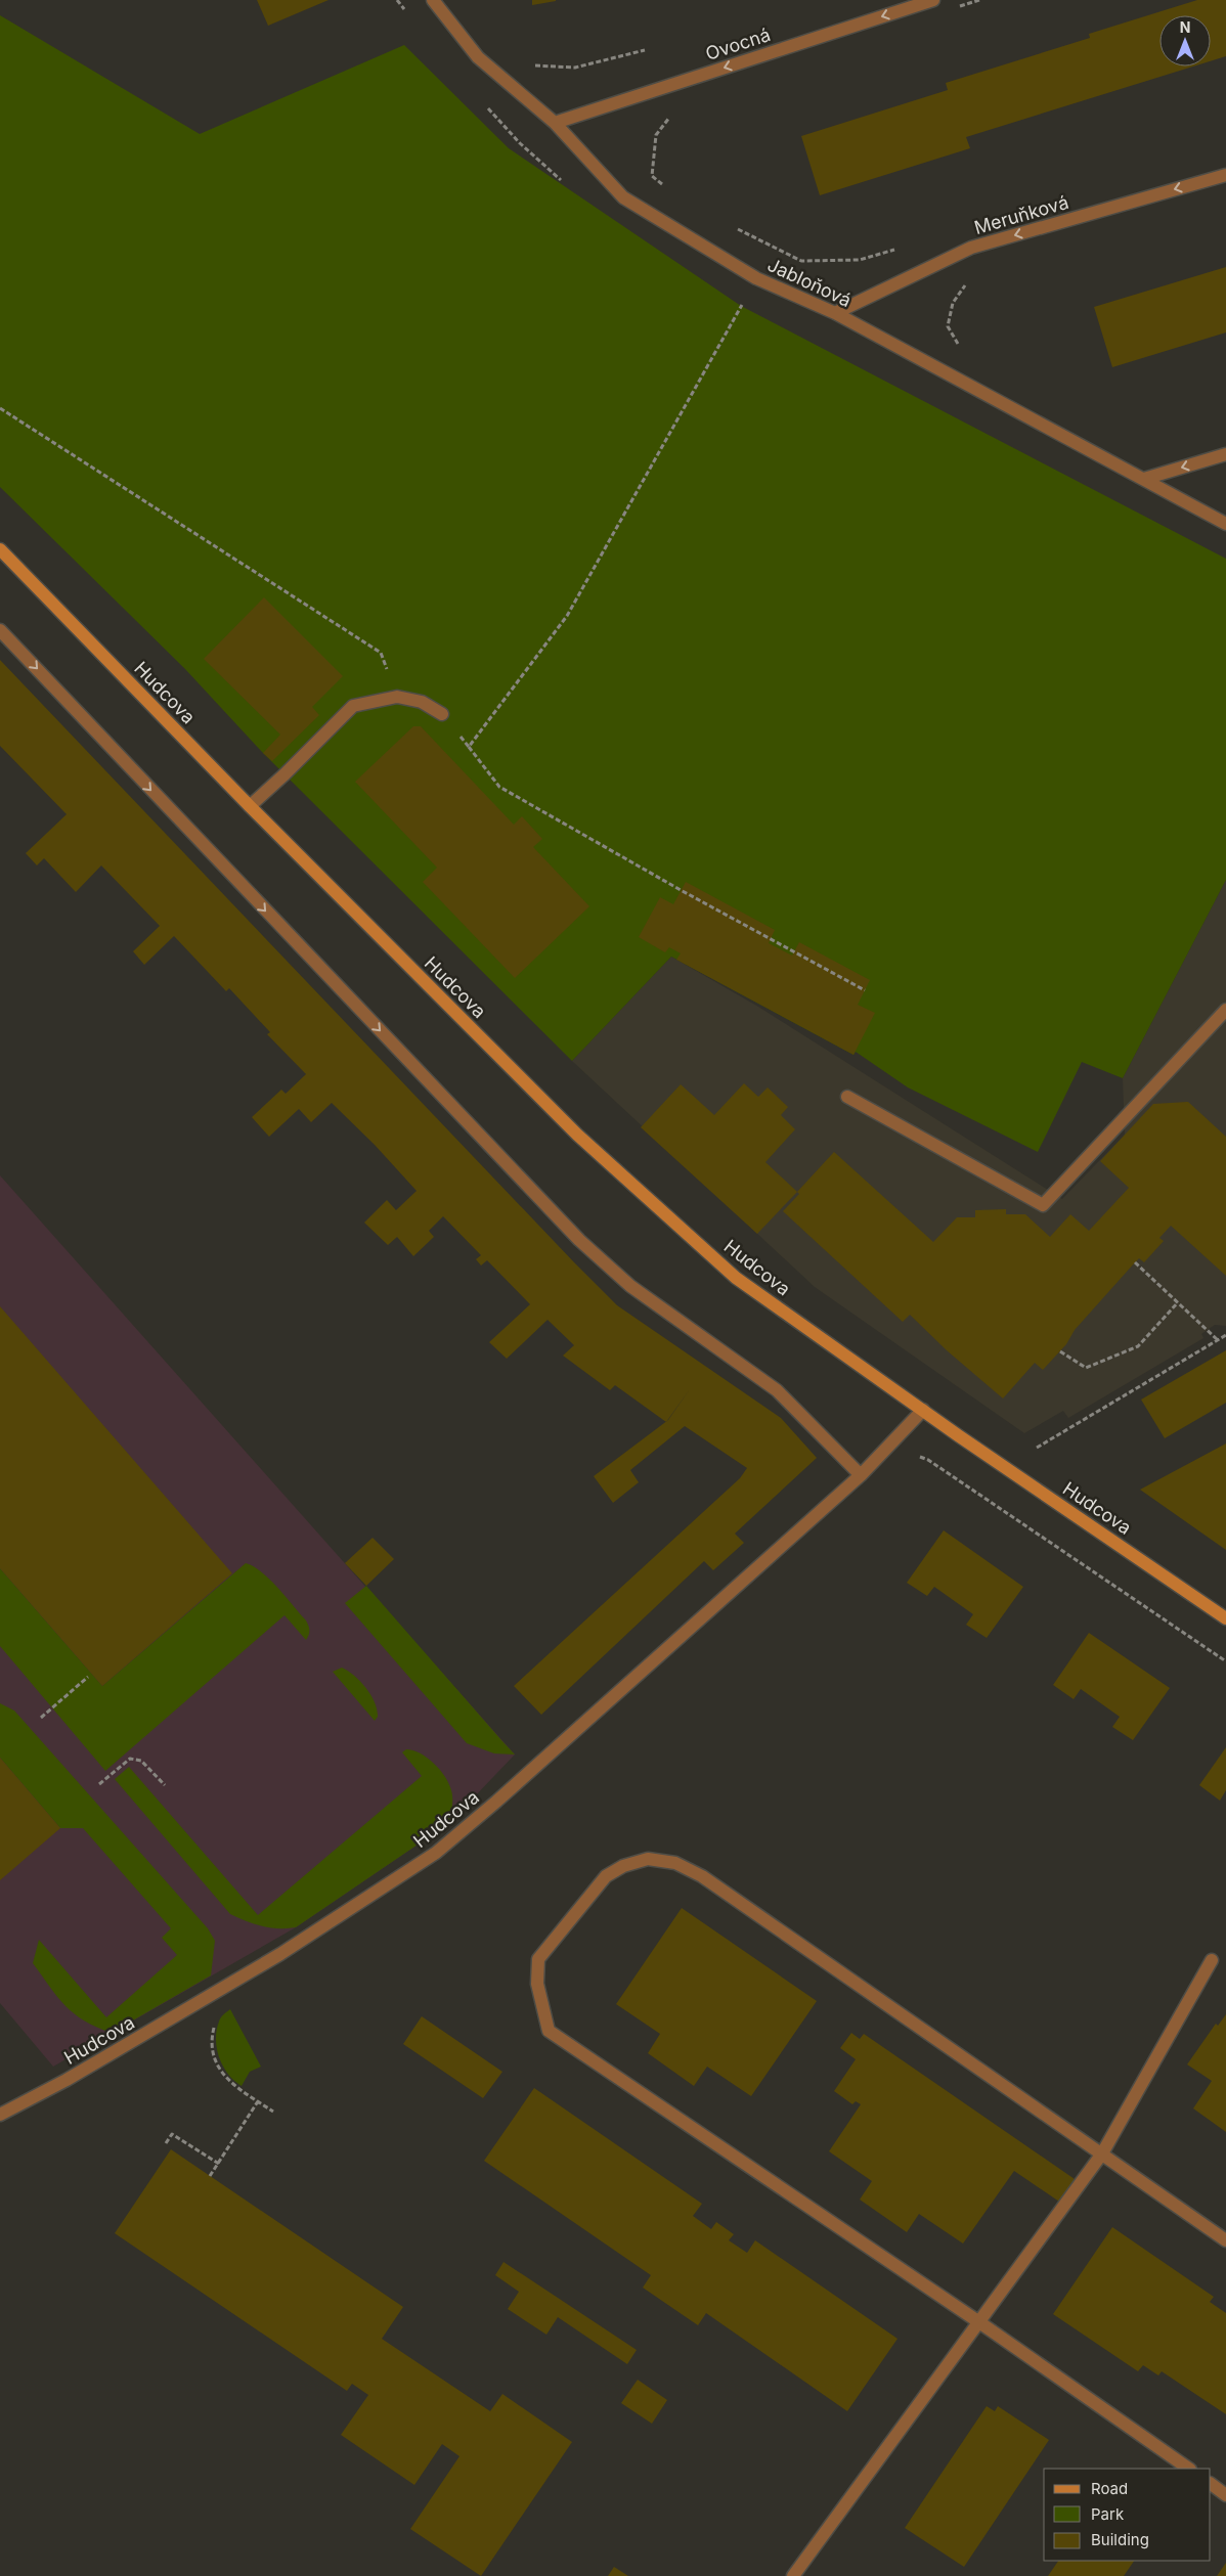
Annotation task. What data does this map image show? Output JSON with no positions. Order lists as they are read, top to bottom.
{
  "streets": {
    "street": [
      "Ovocná",
      "Meruňková",
      "Jabloňová",
      "Hudcova"
    ]
  },
  "crossings": [
    ["Ovocná", "Jabloňová"],
    ["Meruňková", "Jabloňová"]
  ],
  "one_way": ["Ovocná", "Meruňková"],
  "legend": ["Road", "Park", "Building"],
  "north": "top"
}
